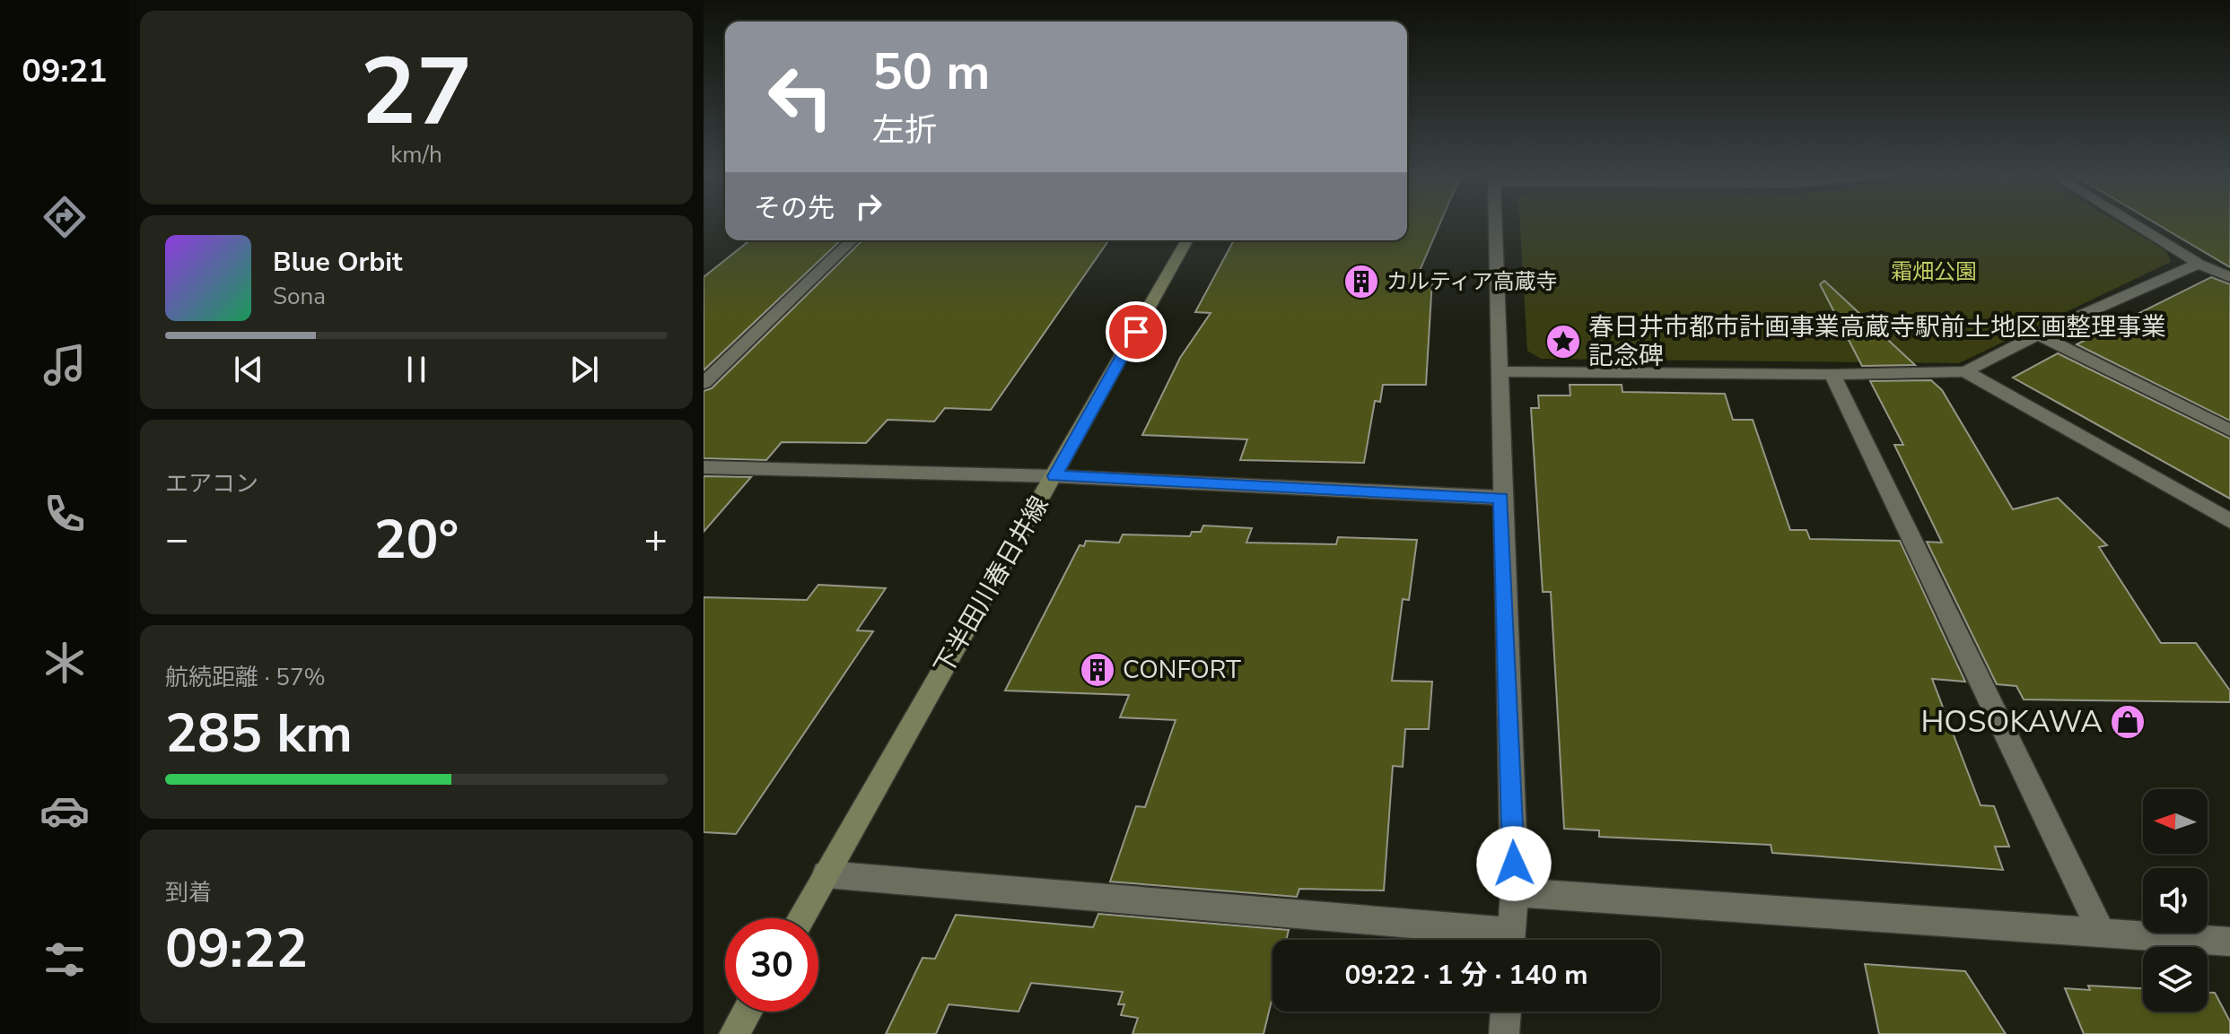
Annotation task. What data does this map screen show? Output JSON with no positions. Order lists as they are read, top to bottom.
{
  "streets": {
    "main road": ["下半田川春日井線"]
  },
  "parks": ["霜畑公園"],
  "places": {
    "building": ["カルティア高蔵寺", "CONFORT"],
    "place": ["春日井市都市計画事業高蔵寺駅前土地区画整理事業 記念碑"],
    "shop": ["HOSOKAWA"]
  },
  "north": "left",
  "page": {
    "tabs": "09:21",
    "tile": [
      ["27", "km/h"],
      "エアコン",
      ["航続距離 · 57%", "285 km"],
      ["到着", "09:22"]
    ],
    "turn": ["50 m", "左折"],
    "then": "その先",
    "song": ["Blue Orbit", "Sona"],
    "heat": ["−", "20°", "+"],
    "limit": "30",
    "trip": "09:22 · 1 分 · 140 m"
  }
}
